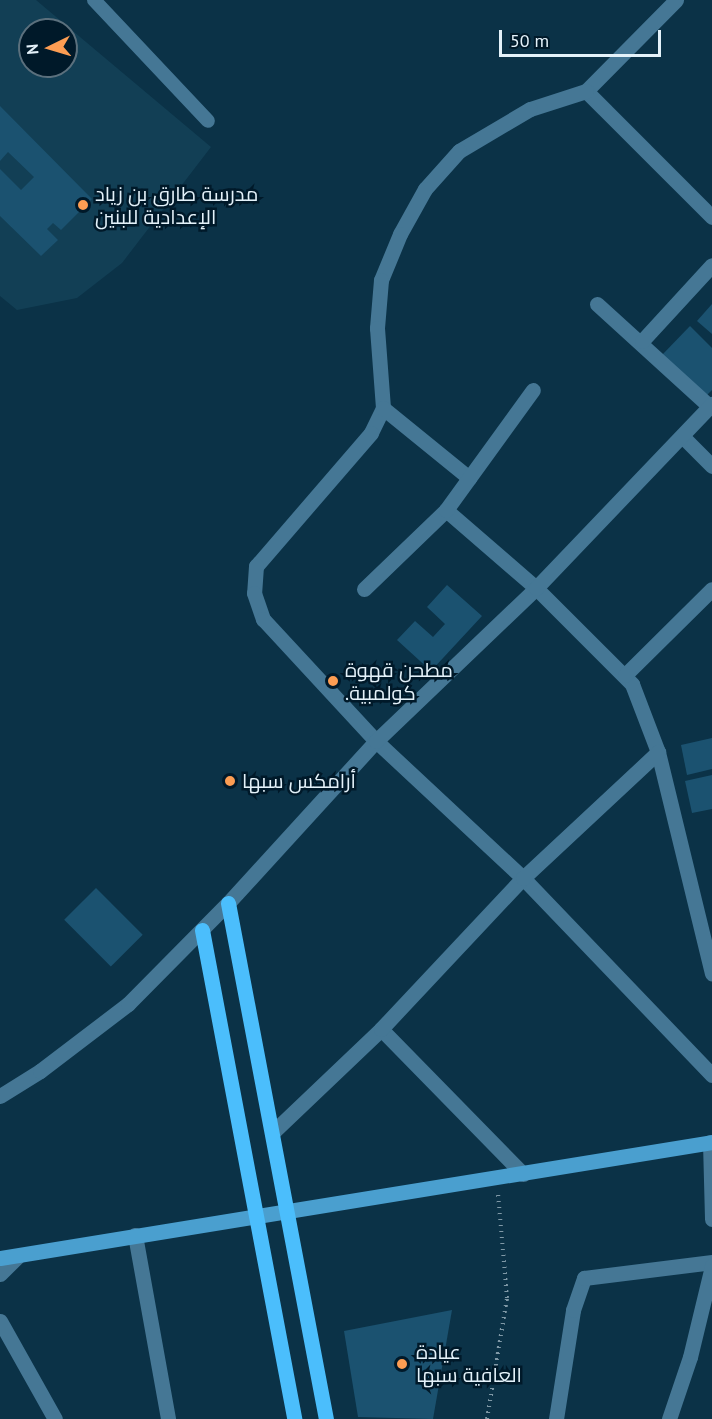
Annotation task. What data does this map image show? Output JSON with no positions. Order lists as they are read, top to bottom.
{
  "places": [
    "مدرسة طارق بن زياد الإعدادية للبنين",
    "مطحن قهوة .كولمبية",
    "أرامكس سبها",
    "عيادة العافية سبها"
  ],
  "scale_bar": "50 m",
  "north": "left"
}
